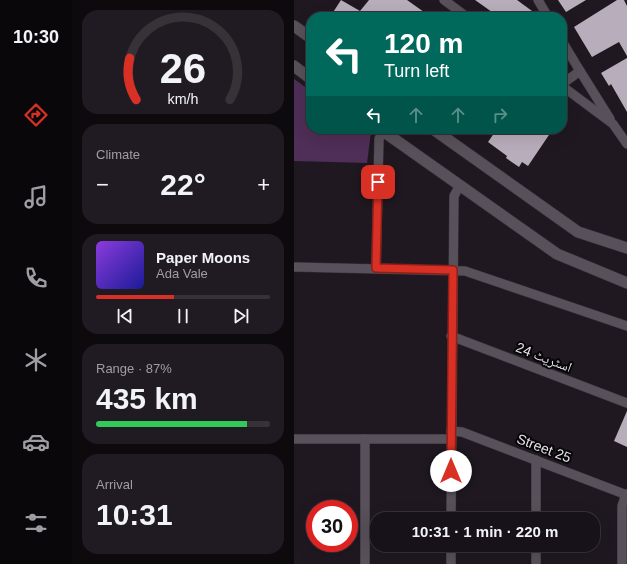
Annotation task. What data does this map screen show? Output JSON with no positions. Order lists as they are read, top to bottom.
{
  "streets": {
    "street": ["اسٹریٹ 24", "Street 25"]
  },
  "page": {
    "tabs": "10:30",
    "turn": ["120 m", "Turn left"],
    "tile": [
      "Climate",
      ["Range · 87%", "435 km"],
      ["Arrival", "10:31"]
    ],
    "heat": ["−", "22°", "+"],
    "song": ["Paper Moons", "Ada Vale"],
    "limit": "30",
    "trip": "10:31 · 1 min · 220 m",
    "gauge": ["26", "km/h"]
  }
}
